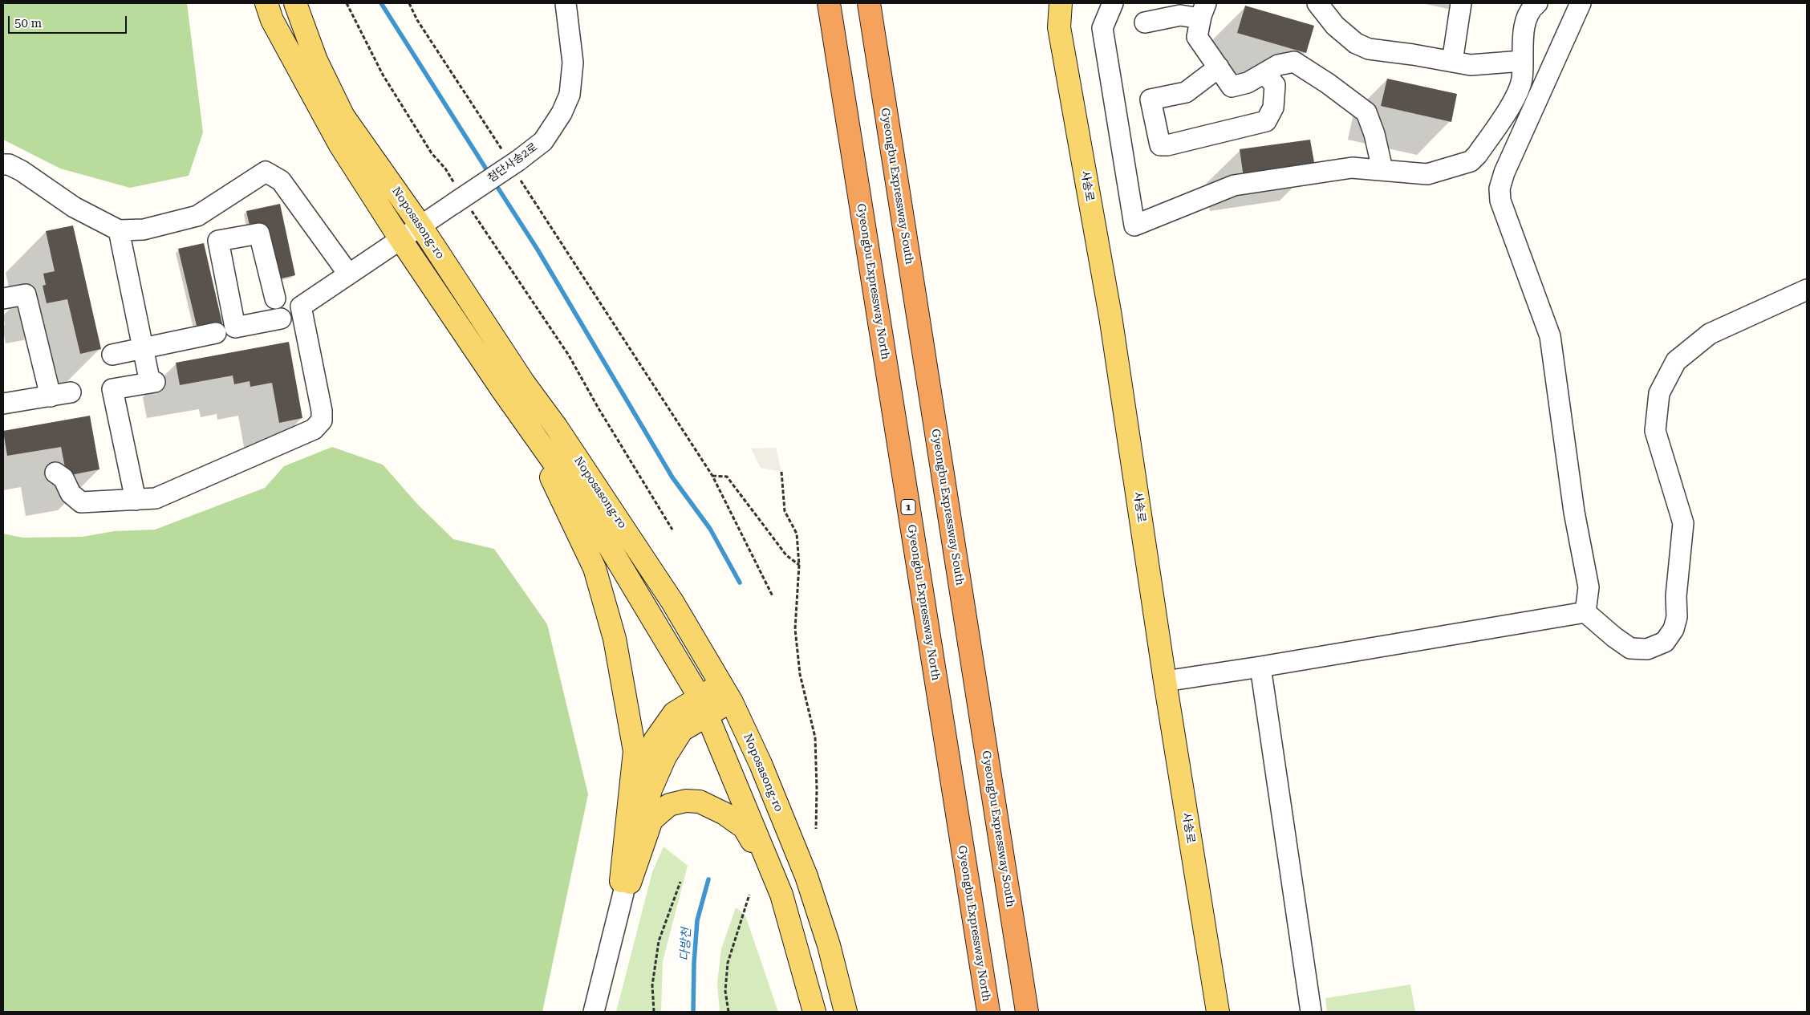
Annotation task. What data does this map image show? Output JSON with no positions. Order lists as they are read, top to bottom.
{
  "streets": {
    "highway": ["Gyeongbu Expressway South", "Gyeongbu Expressway North", "1"],
    "main road": ["사송로", "Noposasong-ro"],
    "street": ["첨단사송2로"]
  },
  "crossings": [
    ["첨단사송2로", "Noposasong-ro"]
  ],
  "water": ["다방천"],
  "scale_bar": "50 m"
}
